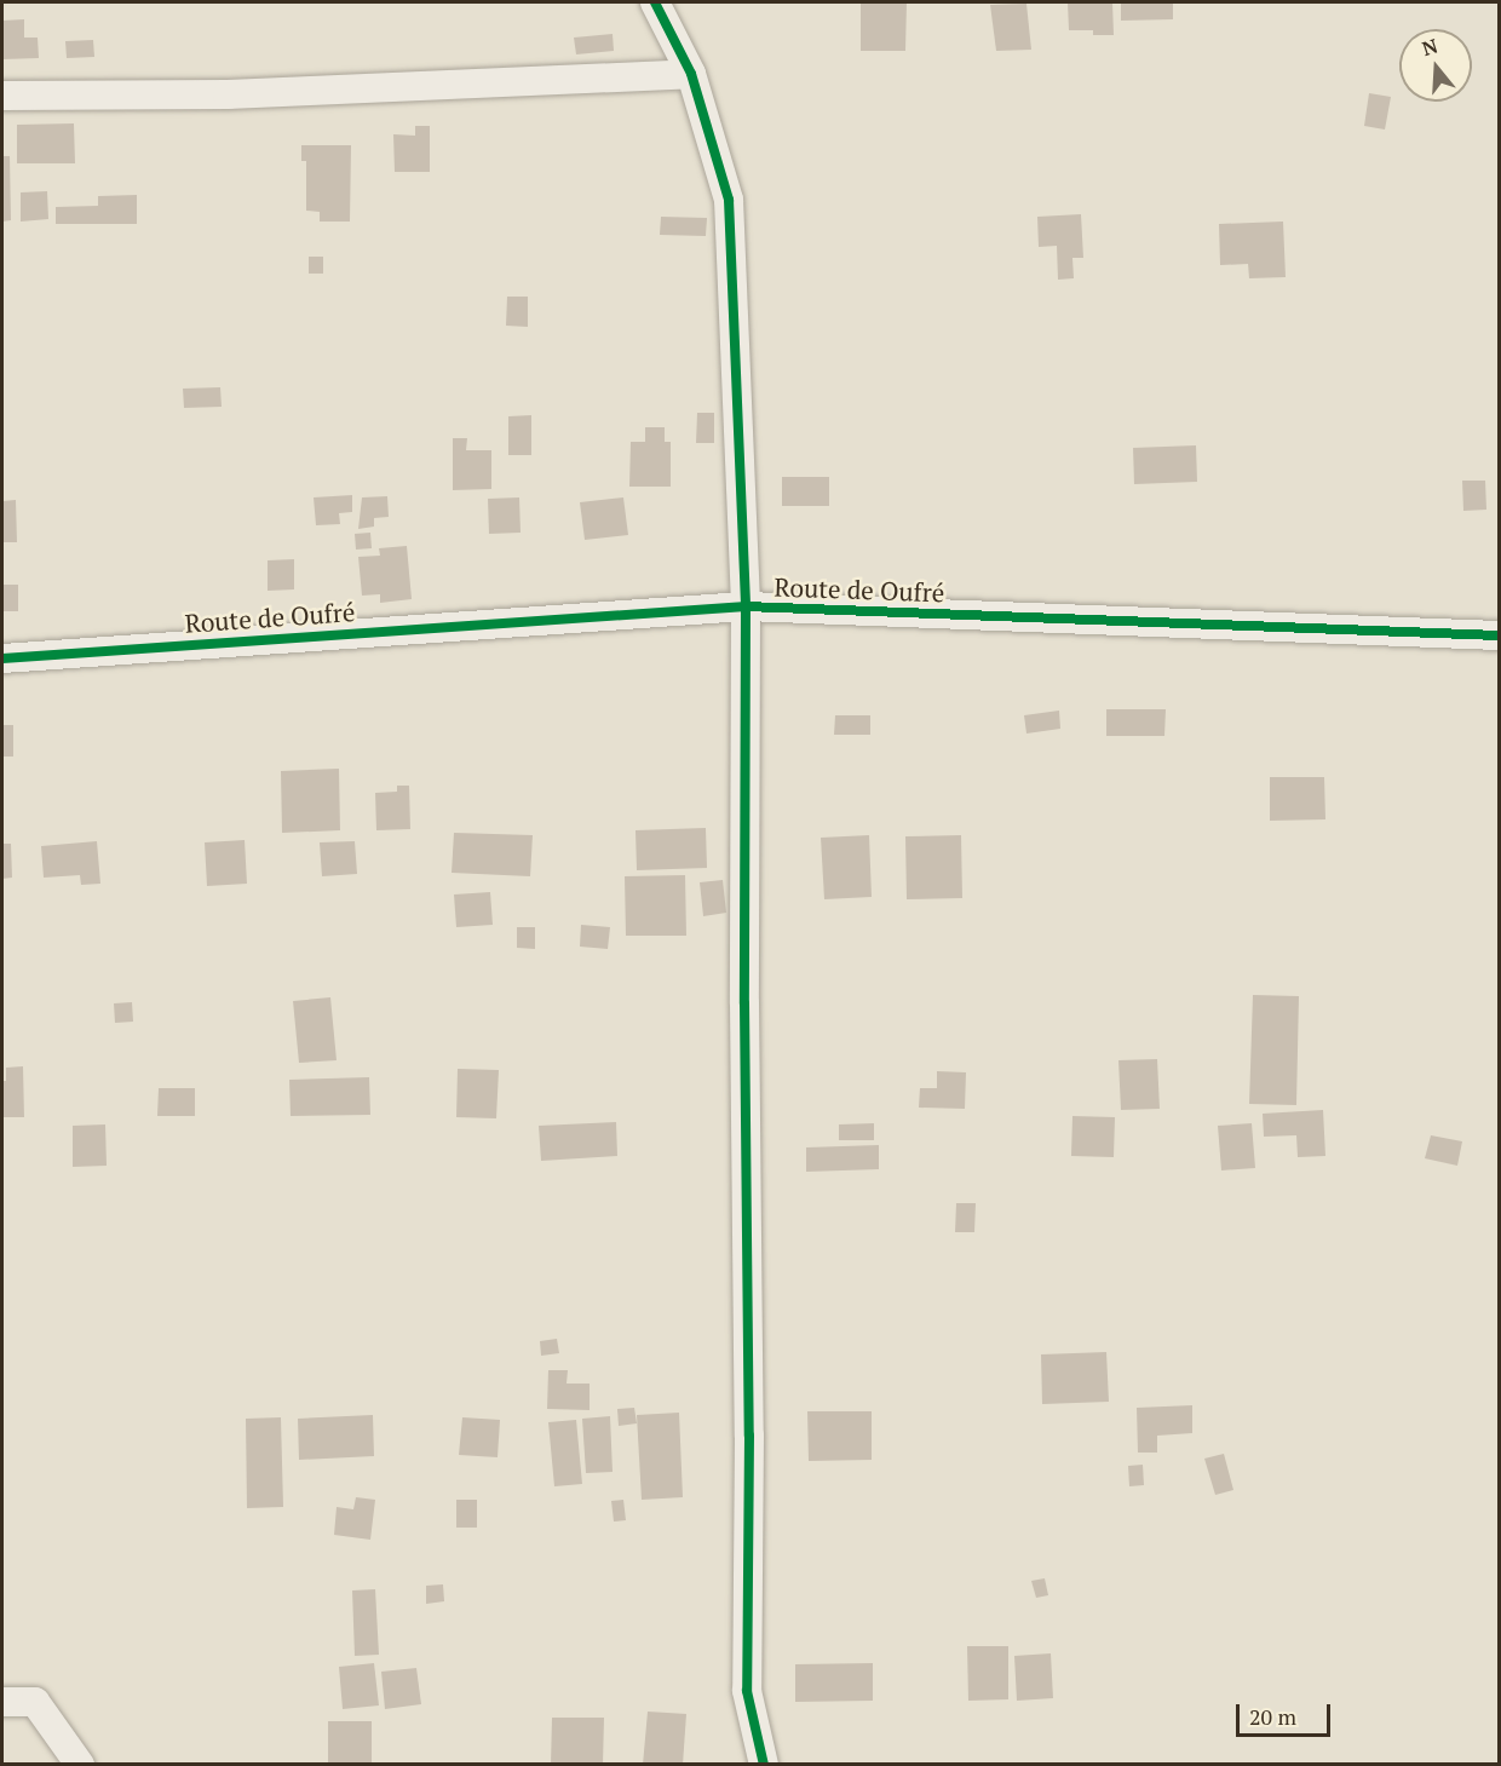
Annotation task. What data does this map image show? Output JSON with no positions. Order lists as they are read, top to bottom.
{
  "streets": {
    "street": ["Route de Oufré"]
  },
  "scale_bar": "20 m",
  "north": "top"
}
